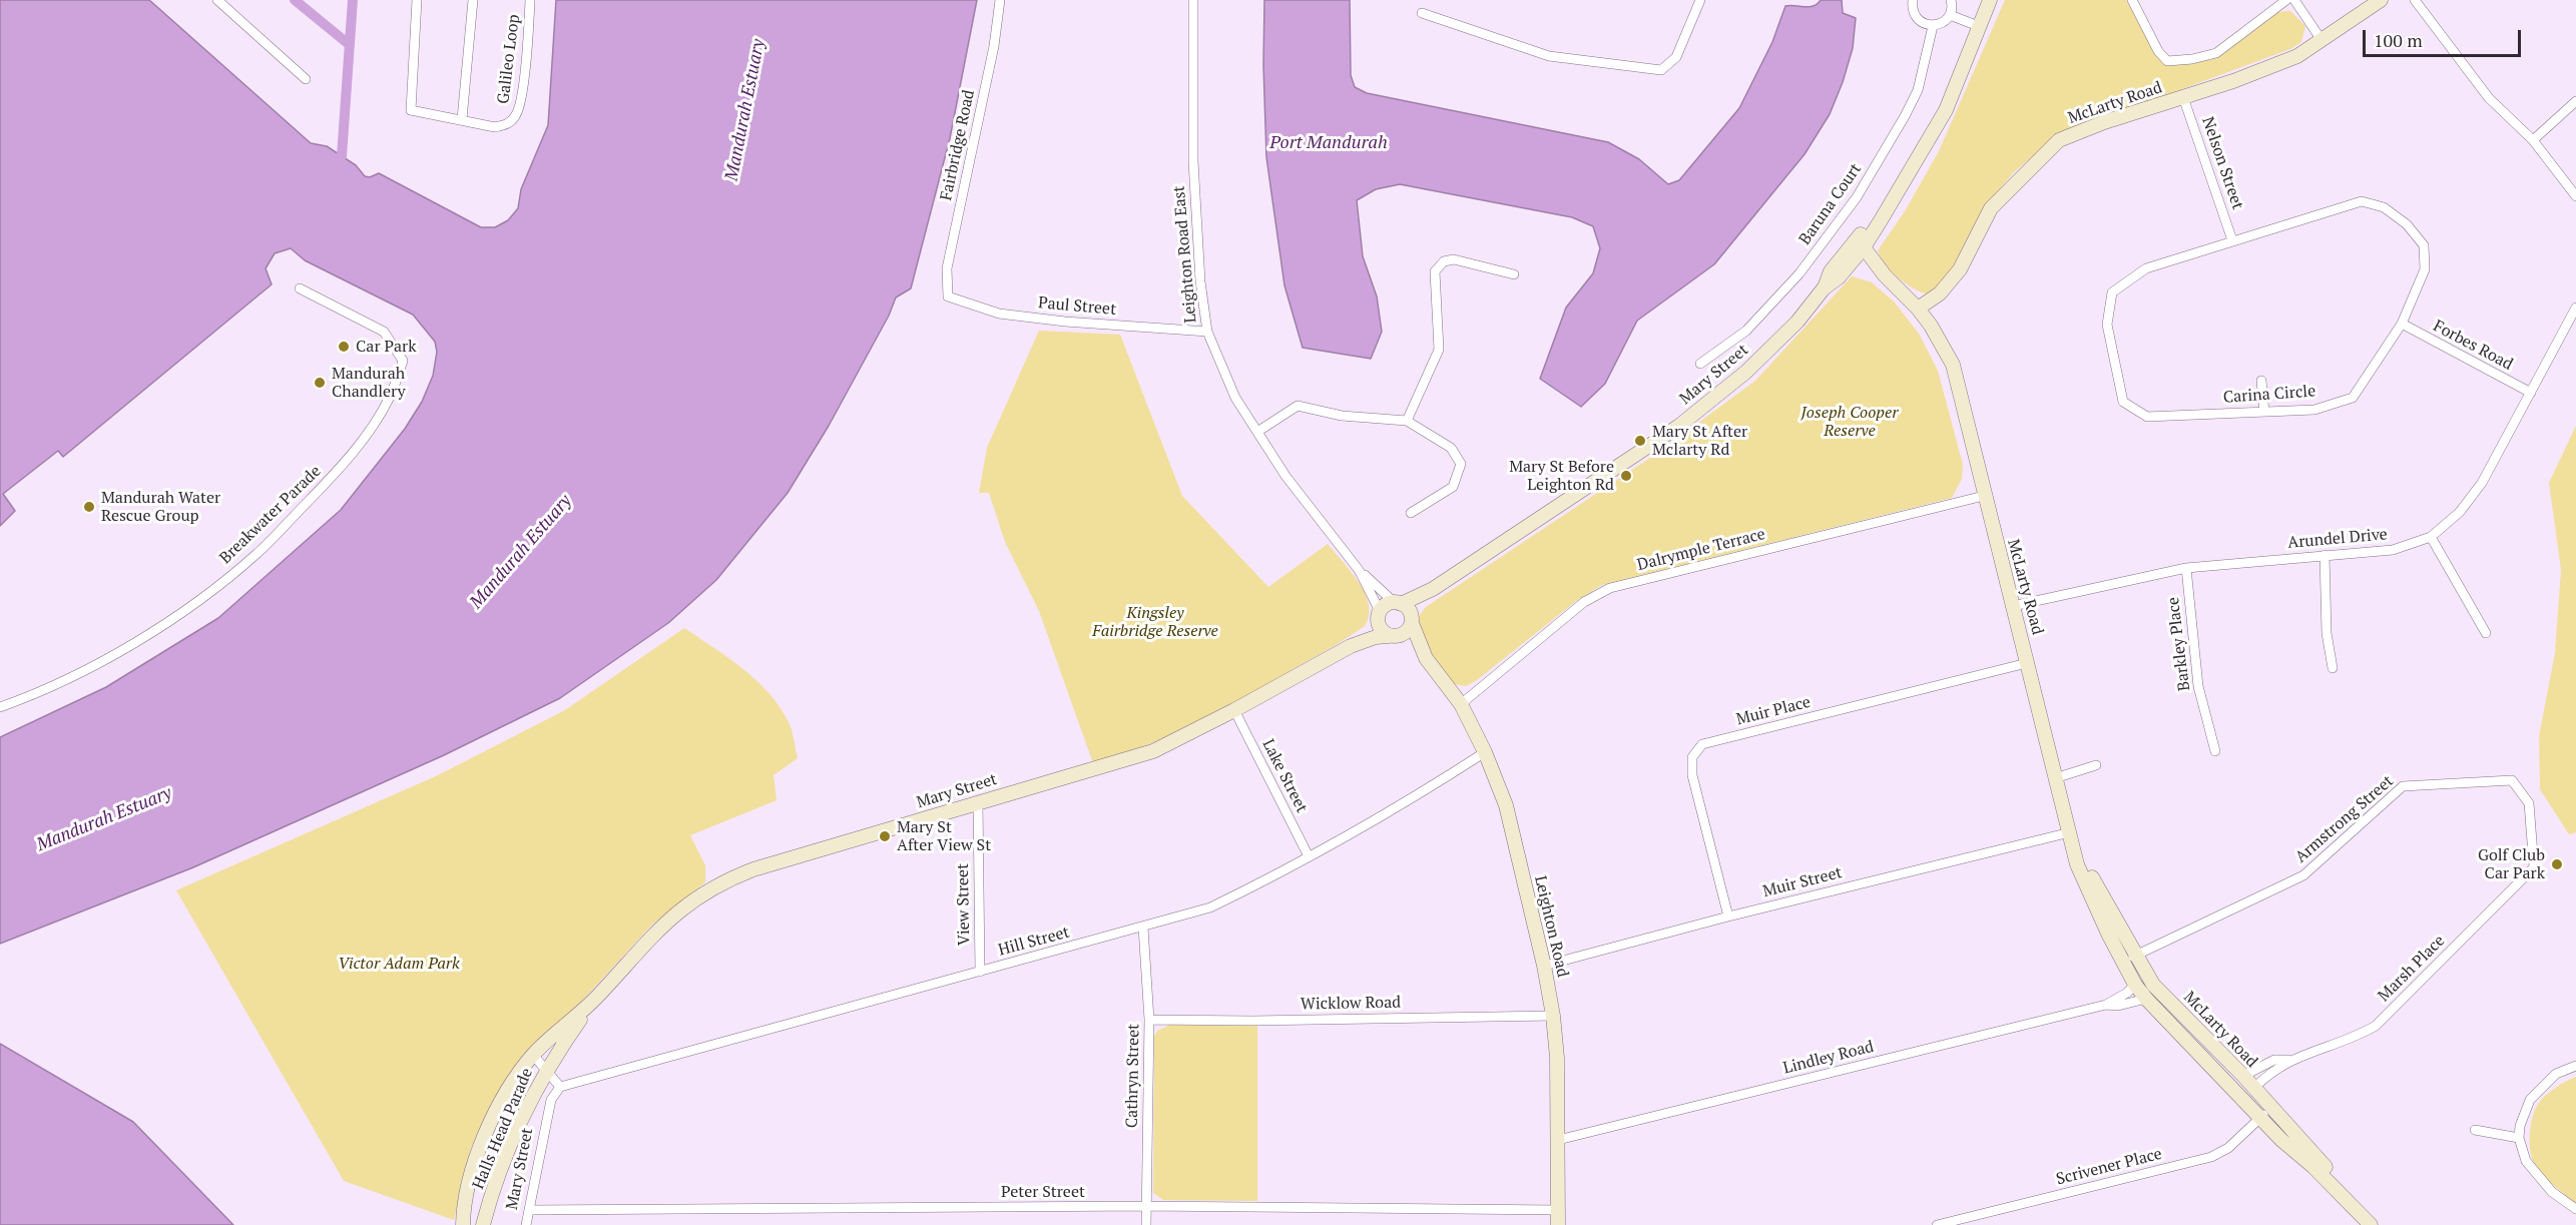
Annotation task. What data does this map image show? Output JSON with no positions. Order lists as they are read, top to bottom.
{
  "streets": {
    "street": [
      "Galileo Loop",
      "McLarty Road",
      "Fairbridge Road",
      "Nelson Street",
      "Baruna Court",
      "Leighton Road East",
      "Paul Street",
      "Forbes Road",
      "Mary Street",
      "Carina Circle",
      "Breakwater Parade",
      "Arundel Drive",
      "Dalrymple Terrace",
      "Barkley Place",
      "Muir Place",
      "Lake Street",
      "Armstrong Street",
      "Muir Street",
      "View Street",
      "Leighton Road",
      "Hill Street",
      "Marsh Place",
      "Wicklow Road",
      "Lindley Road",
      "Cathryn Street",
      "Halls Head Parade",
      "Scrivener Place",
      "Peter Street"
    ]
  },
  "crossings": [
    ["McLarty Road", "Nelson Street"],
    ["McLarty Road", "Mary Street"],
    ["McLarty Road", "Arundel Drive"],
    ["McLarty Road", "Dalrymple Terrace"],
    ["McLarty Road", "Muir Place"],
    ["McLarty Road", "Armstrong Street"],
    ["McLarty Road", "Muir Street"],
    ["McLarty Road", "Marsh Place"],
    ["McLarty Road", "Lindley Road"],
    ["McLarty Road", "Scrivener Place"],
    ["Fairbridge Road", "Paul Street"],
    ["Nelson Street", "Carina Circle"],
    ["Leighton Road East", "Paul Street"],
    ["Leighton Road East", "Mary Street"],
    ["Leighton Road East", "Leighton Road"],
    ["Forbes Road", "Carina Circle"],
    ["Forbes Road", "Arundel Drive"],
    ["Mary Street", "Lake Street"],
    ["Mary Street", "View Street"],
    ["Mary Street", "Leighton Road"],
    ["Mary Street", "Hill Street"],
    ["Mary Street", "Halls Head Parade"],
    ["Mary Street", "Peter Street"],
    ["Arundel Drive", "Barkley Place"],
    ["Dalrymple Terrace", "Leighton Road"],
    ["Muir Place", "Muir Street"],
    ["Lake Street", "Hill Street"],
    ["Armstrong Street", "Marsh Place"],
    ["Muir Street", "Leighton Road"],
    ["View Street", "Hill Street"],
    ["Leighton Road", "Hill Street"],
    ["Leighton Road", "Wicklow Road"],
    ["Leighton Road", "Lindley Road"],
    ["Leighton Road", "Peter Street"],
    ["Hill Street", "Cathryn Street"],
    ["Wicklow Road", "Cathryn Street"],
    ["Cathryn Street", "Peter Street"]
  ],
  "water": ["Mandurah Estuary", "Port Mandurah"],
  "parks": ["Joseph Cooper Reserve", "Kingsley Fairbridge Reserve", "Victor Adam Park"],
  "places": [
    "Car Park",
    "Mandurah Chandlery",
    "Mary St After Mclarty Rd",
    "Mary St Before Leighton Rd",
    "Mandurah Water Rescue Group",
    "Mary St After View St",
    "Golf Club Car Park"
  ],
  "scale_bar": "100 m"
}
